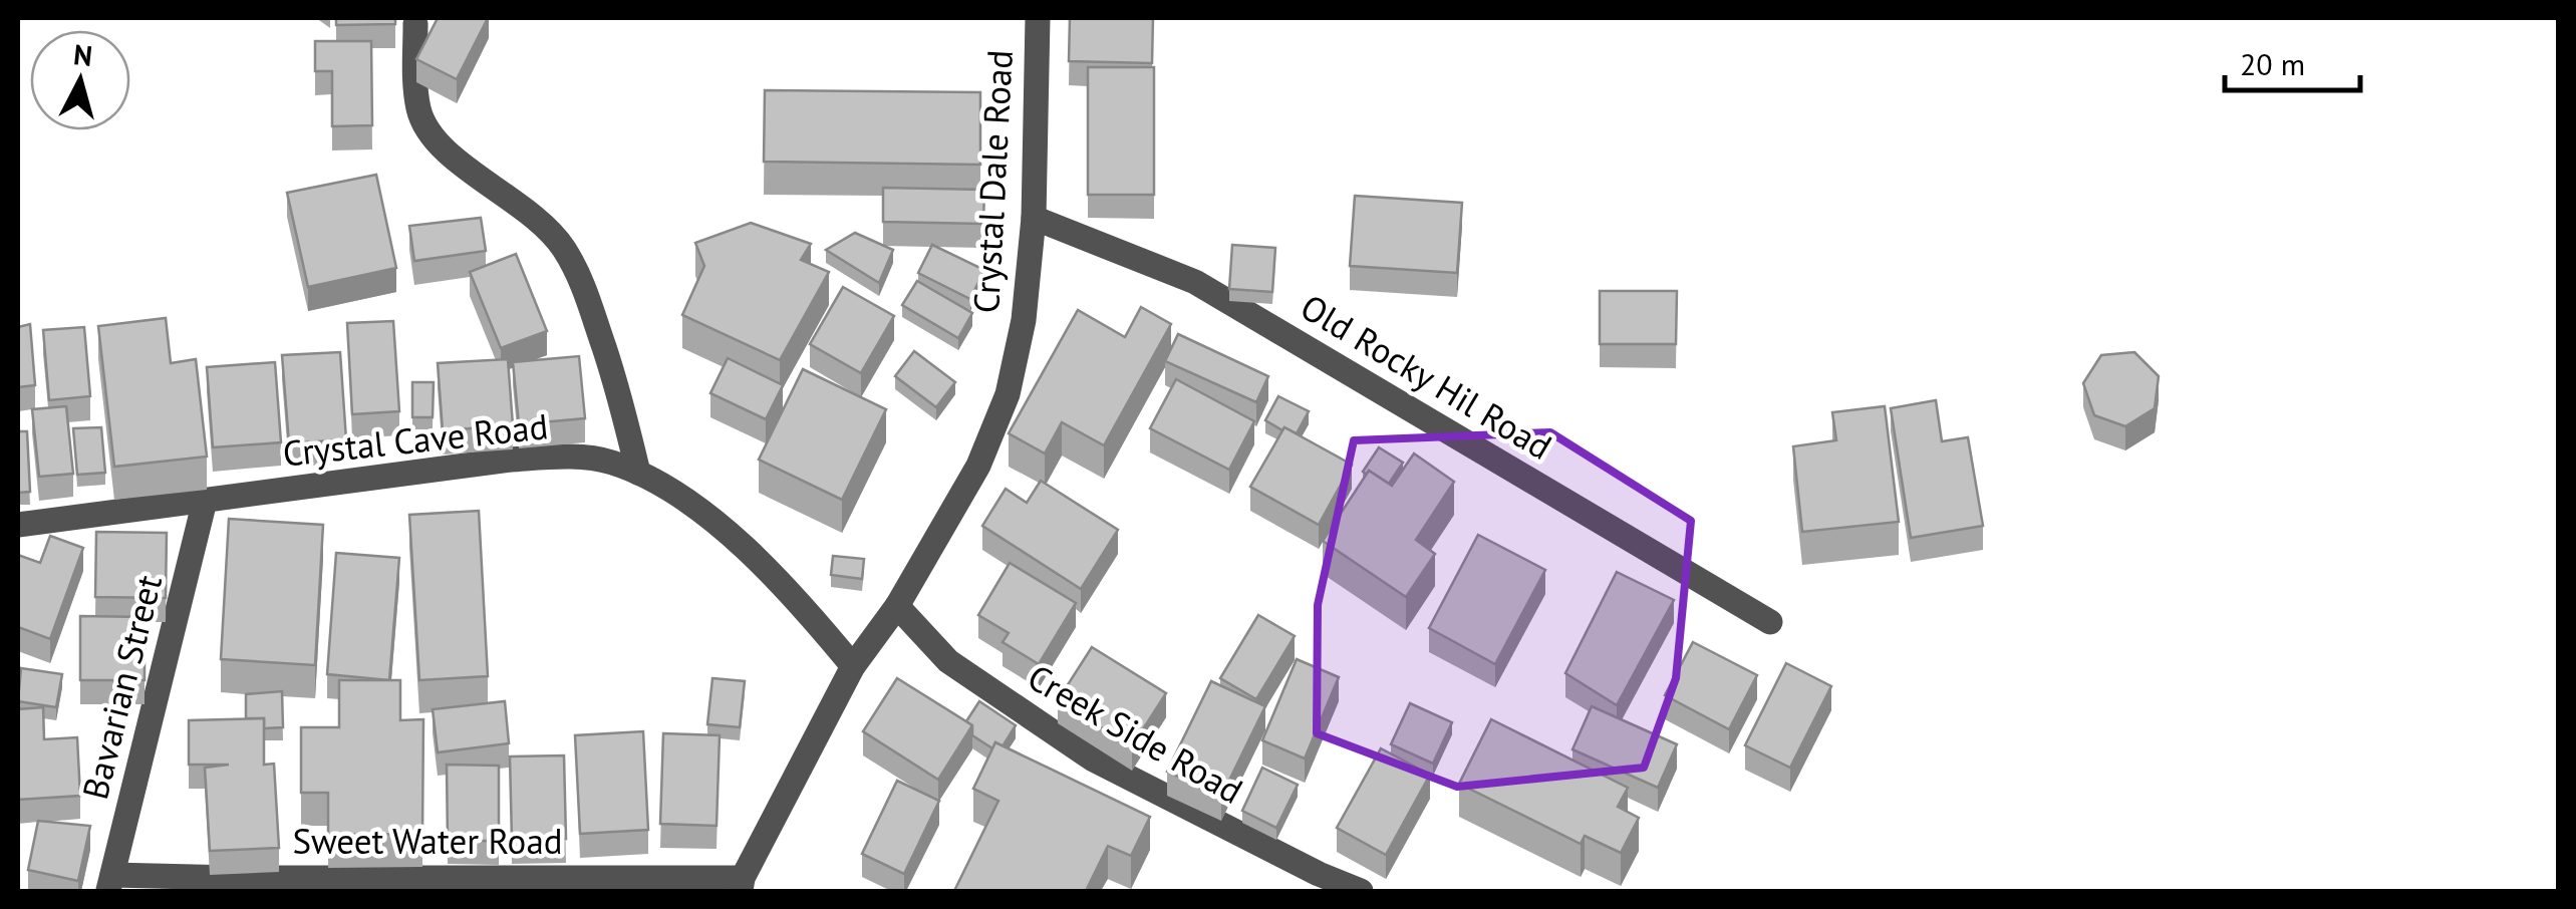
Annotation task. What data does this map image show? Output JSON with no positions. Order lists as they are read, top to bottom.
{
  "streets": {
    "street": [
      "Crystal Dale Road",
      "Old Rocky Hil Road",
      "Crystal Cave Road",
      "Bavarian Street",
      "Creek Side Road",
      "Sweet Water Road"
    ]
  },
  "crossings": [
    ["Crystal Dale Road", "Old Rocky Hil Road"],
    ["Crystal Dale Road", "Crystal Cave Road"],
    ["Crystal Dale Road", "Creek Side Road"],
    ["Crystal Cave Road", "Bavarian Street"],
    ["Bavarian Street", "Sweet Water Road"]
  ],
  "scale_bar": "20 m",
  "north": "top"
}
